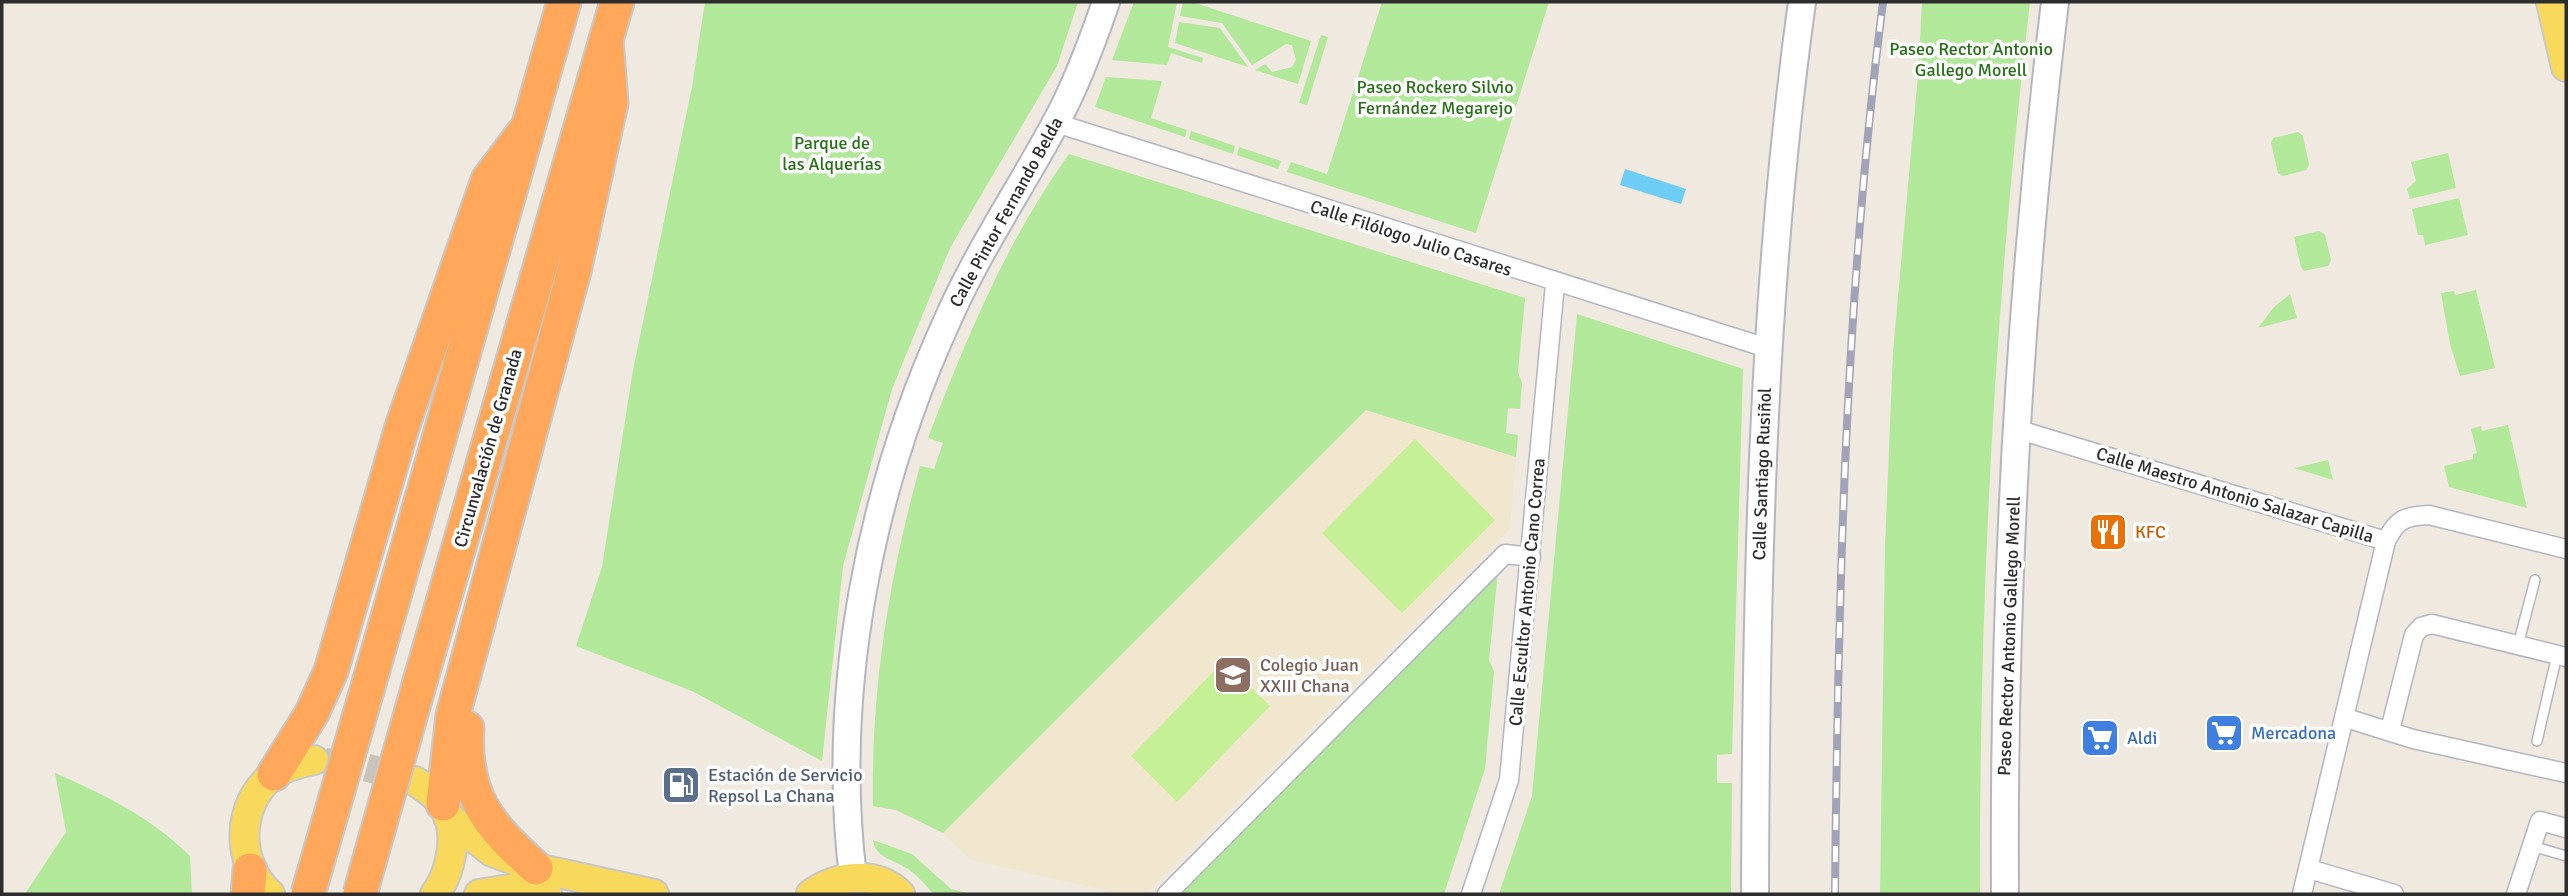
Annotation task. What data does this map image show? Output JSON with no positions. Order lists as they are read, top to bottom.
{
  "streets": {
    "highway": ["Circunvalación de Granada"],
    "street": [
      "Calle Pintor Fernando Belda",
      "Calle Filólogo Julio Casares",
      "Calle Santiago Rusiñol",
      "Calle Maestro Antonio Salazar Capilla",
      "Calle Escultor Antonio Cano Correa",
      "Paseo Rector Antonio Gallego Morell"
    ]
  },
  "crossings": [
    ["Calle Pintor Fernando Belda", "Calle Filólogo Julio Casares"],
    ["Calle Filólogo Julio Casares", "Calle Santiago Rusiñol"],
    ["Calle Filólogo Julio Casares", "Calle Escultor Antonio Cano Correa"],
    ["Calle Maestro Antonio Salazar Capilla", "Paseo Rector Antonio Gallego Morell"]
  ],
  "parks": ["Paseo Rector Antonio Gallego Morell", "Paseo Rockero Silvio Fernández Megarejo", "Parque de las Alquerías"],
  "places": {
    "restaurant": ["KFC"],
    "school or university": ["Colegio Juan XXIII Chana"],
    "supermarket": ["Mercadona", "Aldi"],
    "fuel station": ["Estación de Servicio Repsol La Chana"]
  }
}
